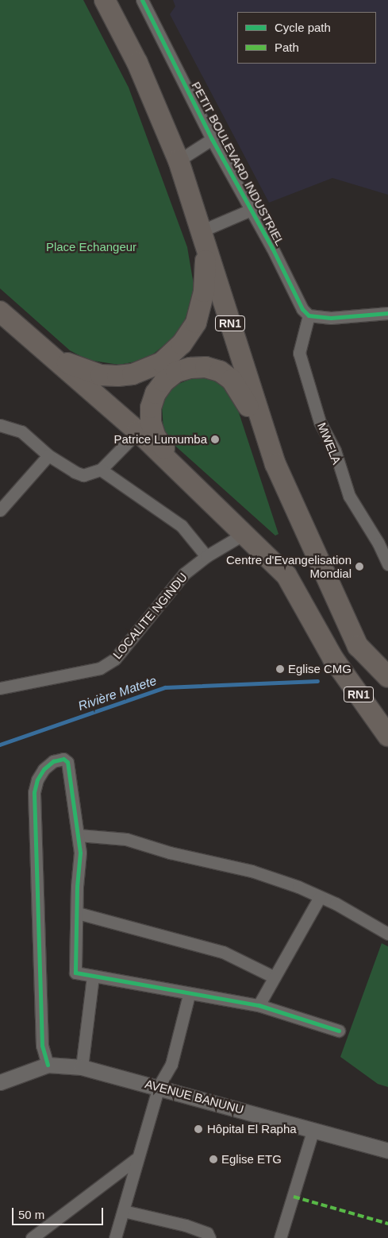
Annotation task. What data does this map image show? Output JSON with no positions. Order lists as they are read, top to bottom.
{
  "streets": {
    "highway": ["RN1"],
    "street": [
      "PETIT BOULEVARD INDUSTRIEL",
      "MWELA",
      "LOCALITE NGINDU",
      "AVENUE BANUNU"
    ]
  },
  "crossings": [
    ["PETIT BOULEVARD INDUSTRIEL", "MWELA"],
    ["RN1", "LOCALITE NGINDU"]
  ],
  "water": ["Rivière Matete"],
  "parks": ["Place Echangeur"],
  "places": [
    "Patrice Lumumba",
    "Centre d'Evangelisation Mondial",
    "Eglise CMG",
    "Hôpital El Rapha",
    "Eglise ETG"
  ],
  "legend": ["Cycle path", "Path"],
  "scale_bar": "50 m"
}
